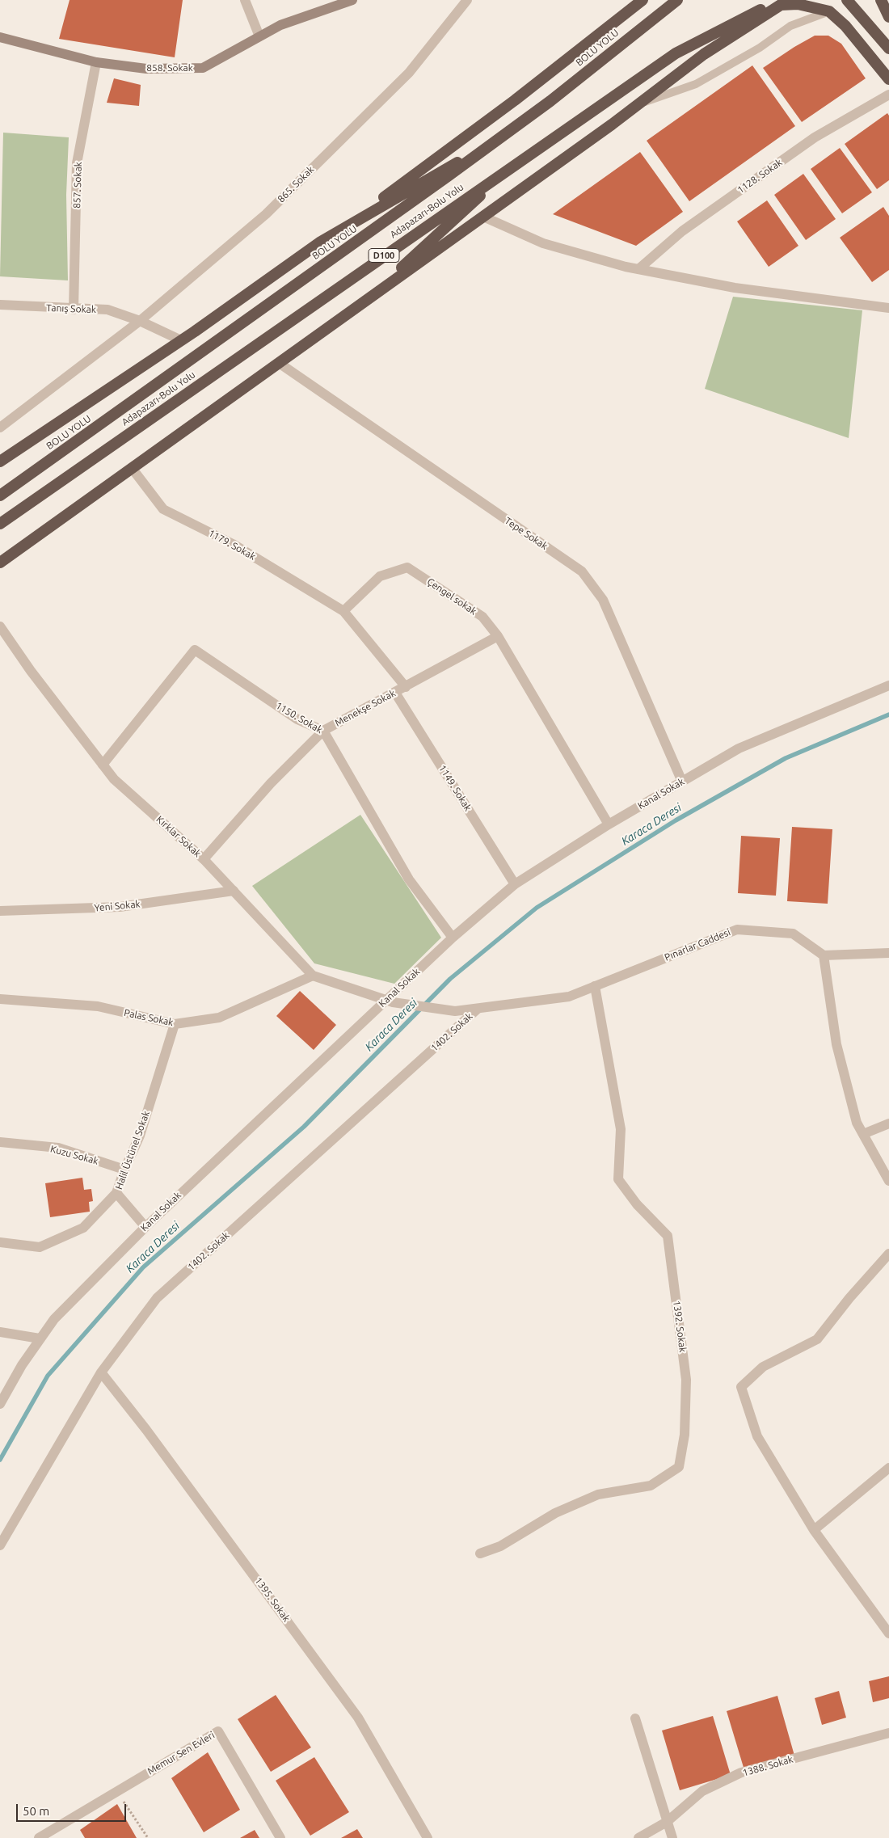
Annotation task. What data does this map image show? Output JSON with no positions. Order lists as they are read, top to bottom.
{
  "streets": {
    "highway": ["BOLU YOLU", "Adapazarı-Bolu Yolu", "D100"],
    "main road": ["858. Sokak"],
    "street": [
      "1128. Sokak",
      "865. Sokak",
      "857. Sokak",
      "Tanış Sokak",
      "Tepe Sokak",
      "1179. Sokak",
      "Çengel sokak",
      "Menekşe Sokak",
      "1150. Sokak",
      "1149. Sokak",
      "Kanal Sokak",
      "Kırklar Sokak",
      "Yeni Sokak",
      "Pınarlar Caddesi",
      "Palas Sokak",
      "1402. Sokak",
      "Halil Üstünel Sokak",
      "Kuzu Sokak",
      "1392. Sokak",
      "1395. Sokak",
      "Memur Sen Evleri",
      "1388. Sokak"
    ]
  },
  "crossings": [
    ["858. Sokak", "857. Sokak"],
    ["865. Sokak", "Tanış Sokak"],
    ["857. Sokak", "Tanış Sokak"],
    ["Tepe Sokak", "Kanal Sokak"],
    ["1179. Sokak", "Çengel sokak"],
    ["Çengel sokak", "Menekşe Sokak"],
    ["Çengel sokak", "Kanal Sokak"],
    ["Menekşe Sokak", "1150. Sokak"],
    ["Menekşe Sokak", "1149. Sokak"],
    ["Menekşe Sokak", "Kırklar Sokak"],
    ["1150. Sokak", "Kanal Sokak"],
    ["1150. Sokak", "Kırklar Sokak"],
    ["1149. Sokak", "Kanal Sokak"],
    ["Kanal Sokak", "Kırklar Sokak"],
    ["Kırklar Sokak", "Yeni Sokak"],
    ["Kırklar Sokak", "Pınarlar Caddesi"],
    ["Kırklar Sokak", "Palas Sokak"],
    ["Pınarlar Caddesi", "1402. Sokak"],
    ["Pınarlar Caddesi", "1392. Sokak"],
    ["Palas Sokak", "Halil Üstünel Sokak"],
    ["1402. Sokak", "1395. Sokak"],
    ["Halil Üstünel Sokak", "Kuzu Sokak"]
  ],
  "water": ["Karaca Deresi"],
  "scale_bar": "50 m"
}
